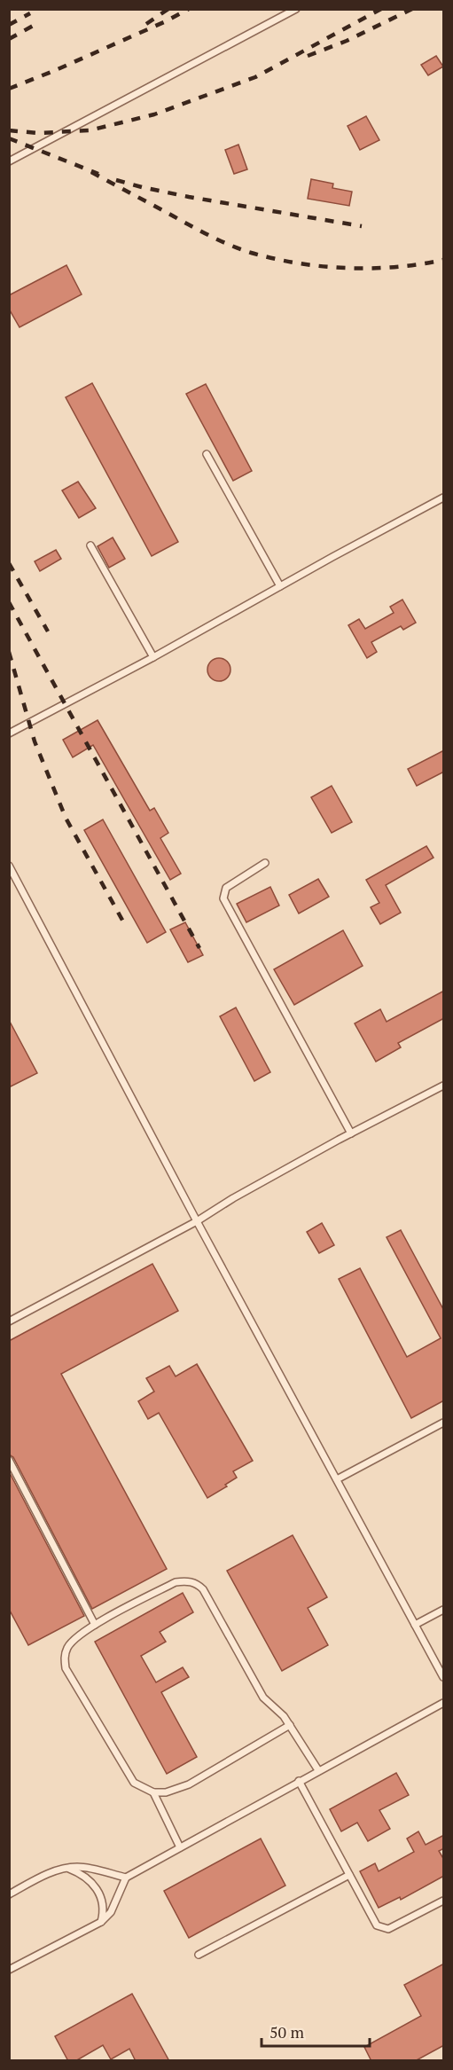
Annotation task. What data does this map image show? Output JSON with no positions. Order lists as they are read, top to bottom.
{
  "scale_bar": "50 m"
}
